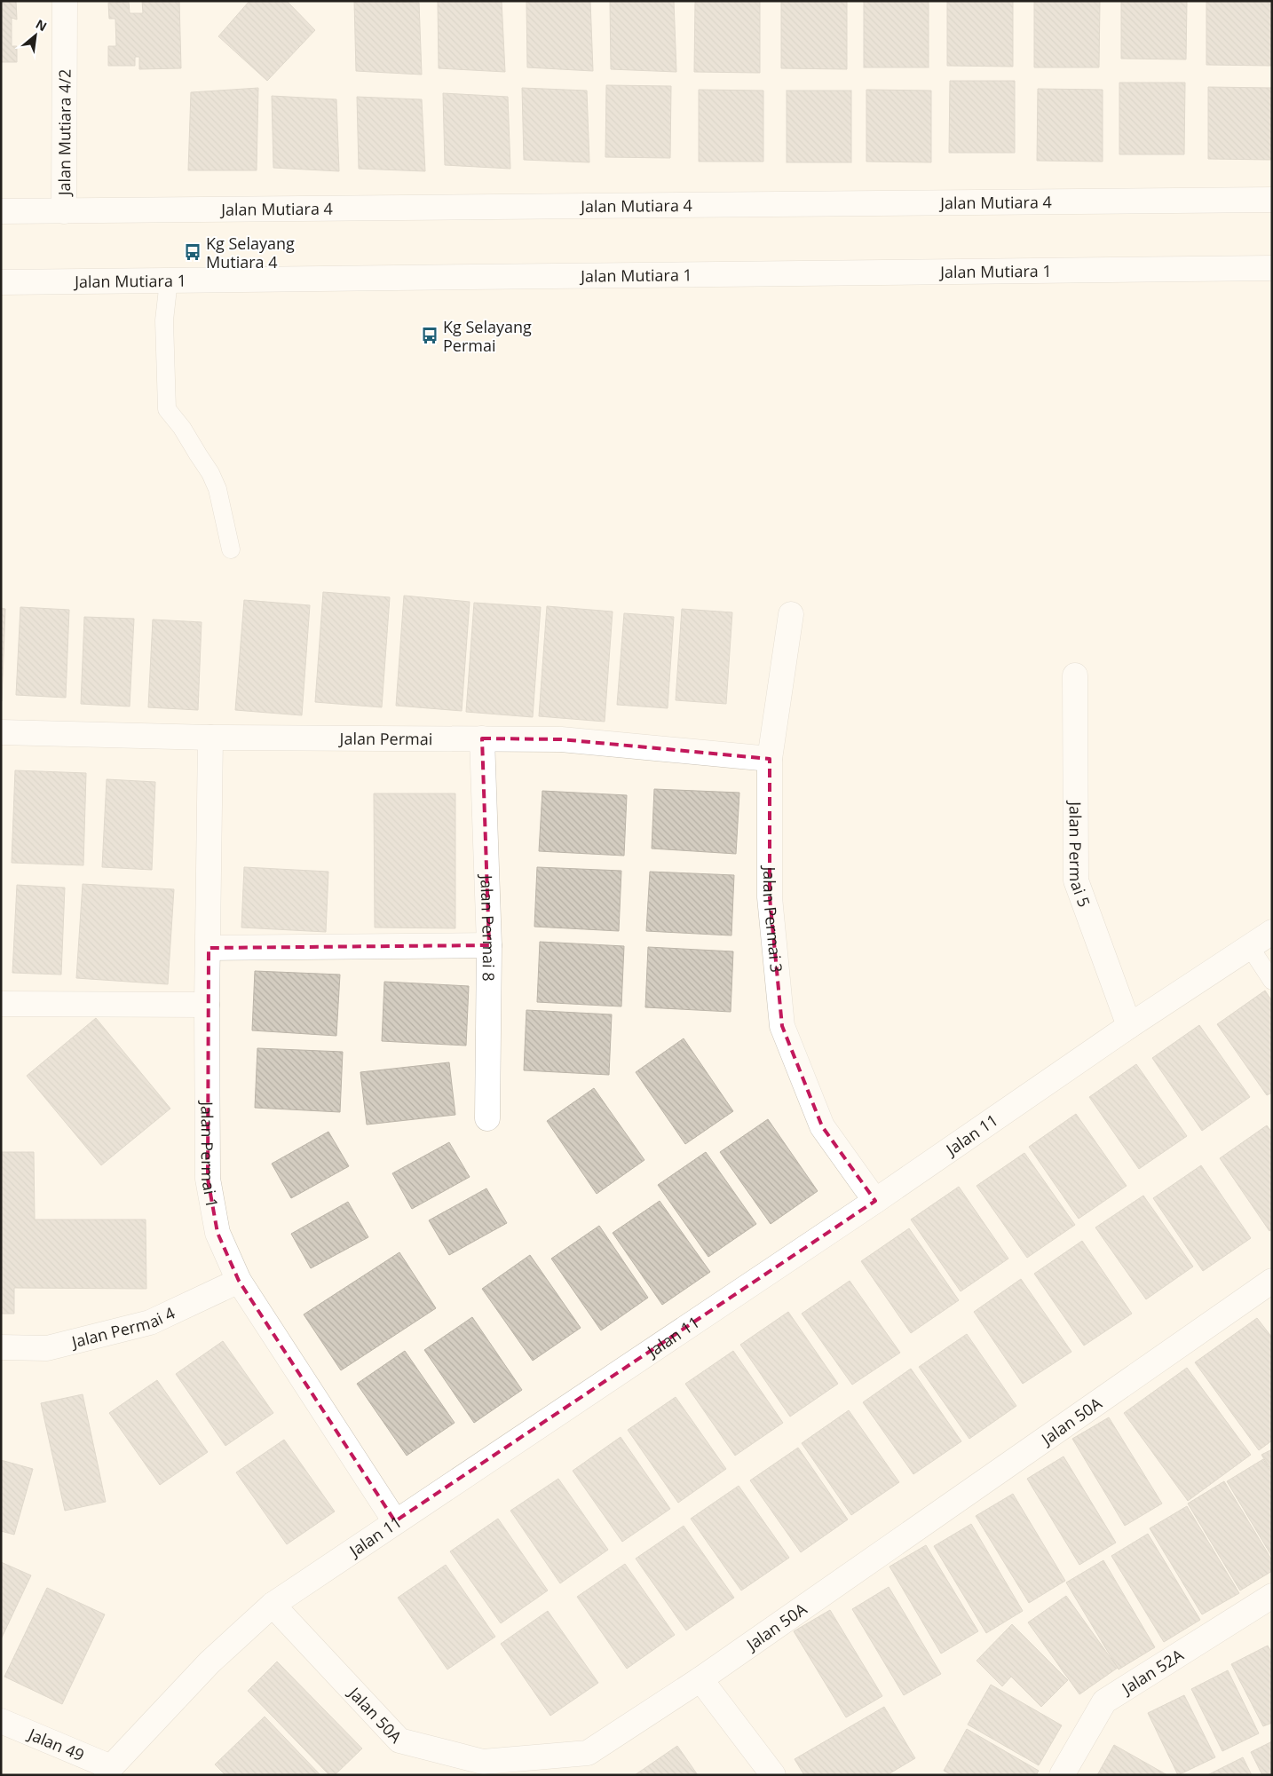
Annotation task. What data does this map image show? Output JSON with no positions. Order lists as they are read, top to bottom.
{
  "streets": {
    "street": [
      "Jalan Mutiara 4/2",
      "Jalan Mutiara 4",
      "Jalan Mutiara 1",
      "Jalan Permai",
      "Jalan Permai 5",
      "Jalan Permai 3",
      "Jalan Permai 8",
      "Jalan 11",
      "Jalan Permai 1",
      "Jalan Permai 4",
      "Jalan 50A",
      "Jalan 52A",
      "Jalan 49"
    ]
  },
  "crossings": [
    ["Jalan Mutiara 4/2", "Jalan Mutiara 4"],
    ["Jalan Permai", "Jalan Permai 3"],
    ["Jalan Permai", "Jalan Permai 8"],
    ["Jalan Permai", "Jalan Permai 1"],
    ["Jalan Permai 5", "Jalan 11"],
    ["Jalan Permai 3", "Jalan 11"],
    ["Jalan 11", "Jalan Permai 1"],
    ["Jalan 11", "Jalan 50A"],
    ["Jalan 11", "Jalan 49"],
    ["Jalan Permai 1", "Jalan Permai 4"]
  ],
  "places": {
    "bus stop": ["Kg Selayang Mutiara 4", "Kg Selayang Permai"]
  },
  "north": "top right"
}
